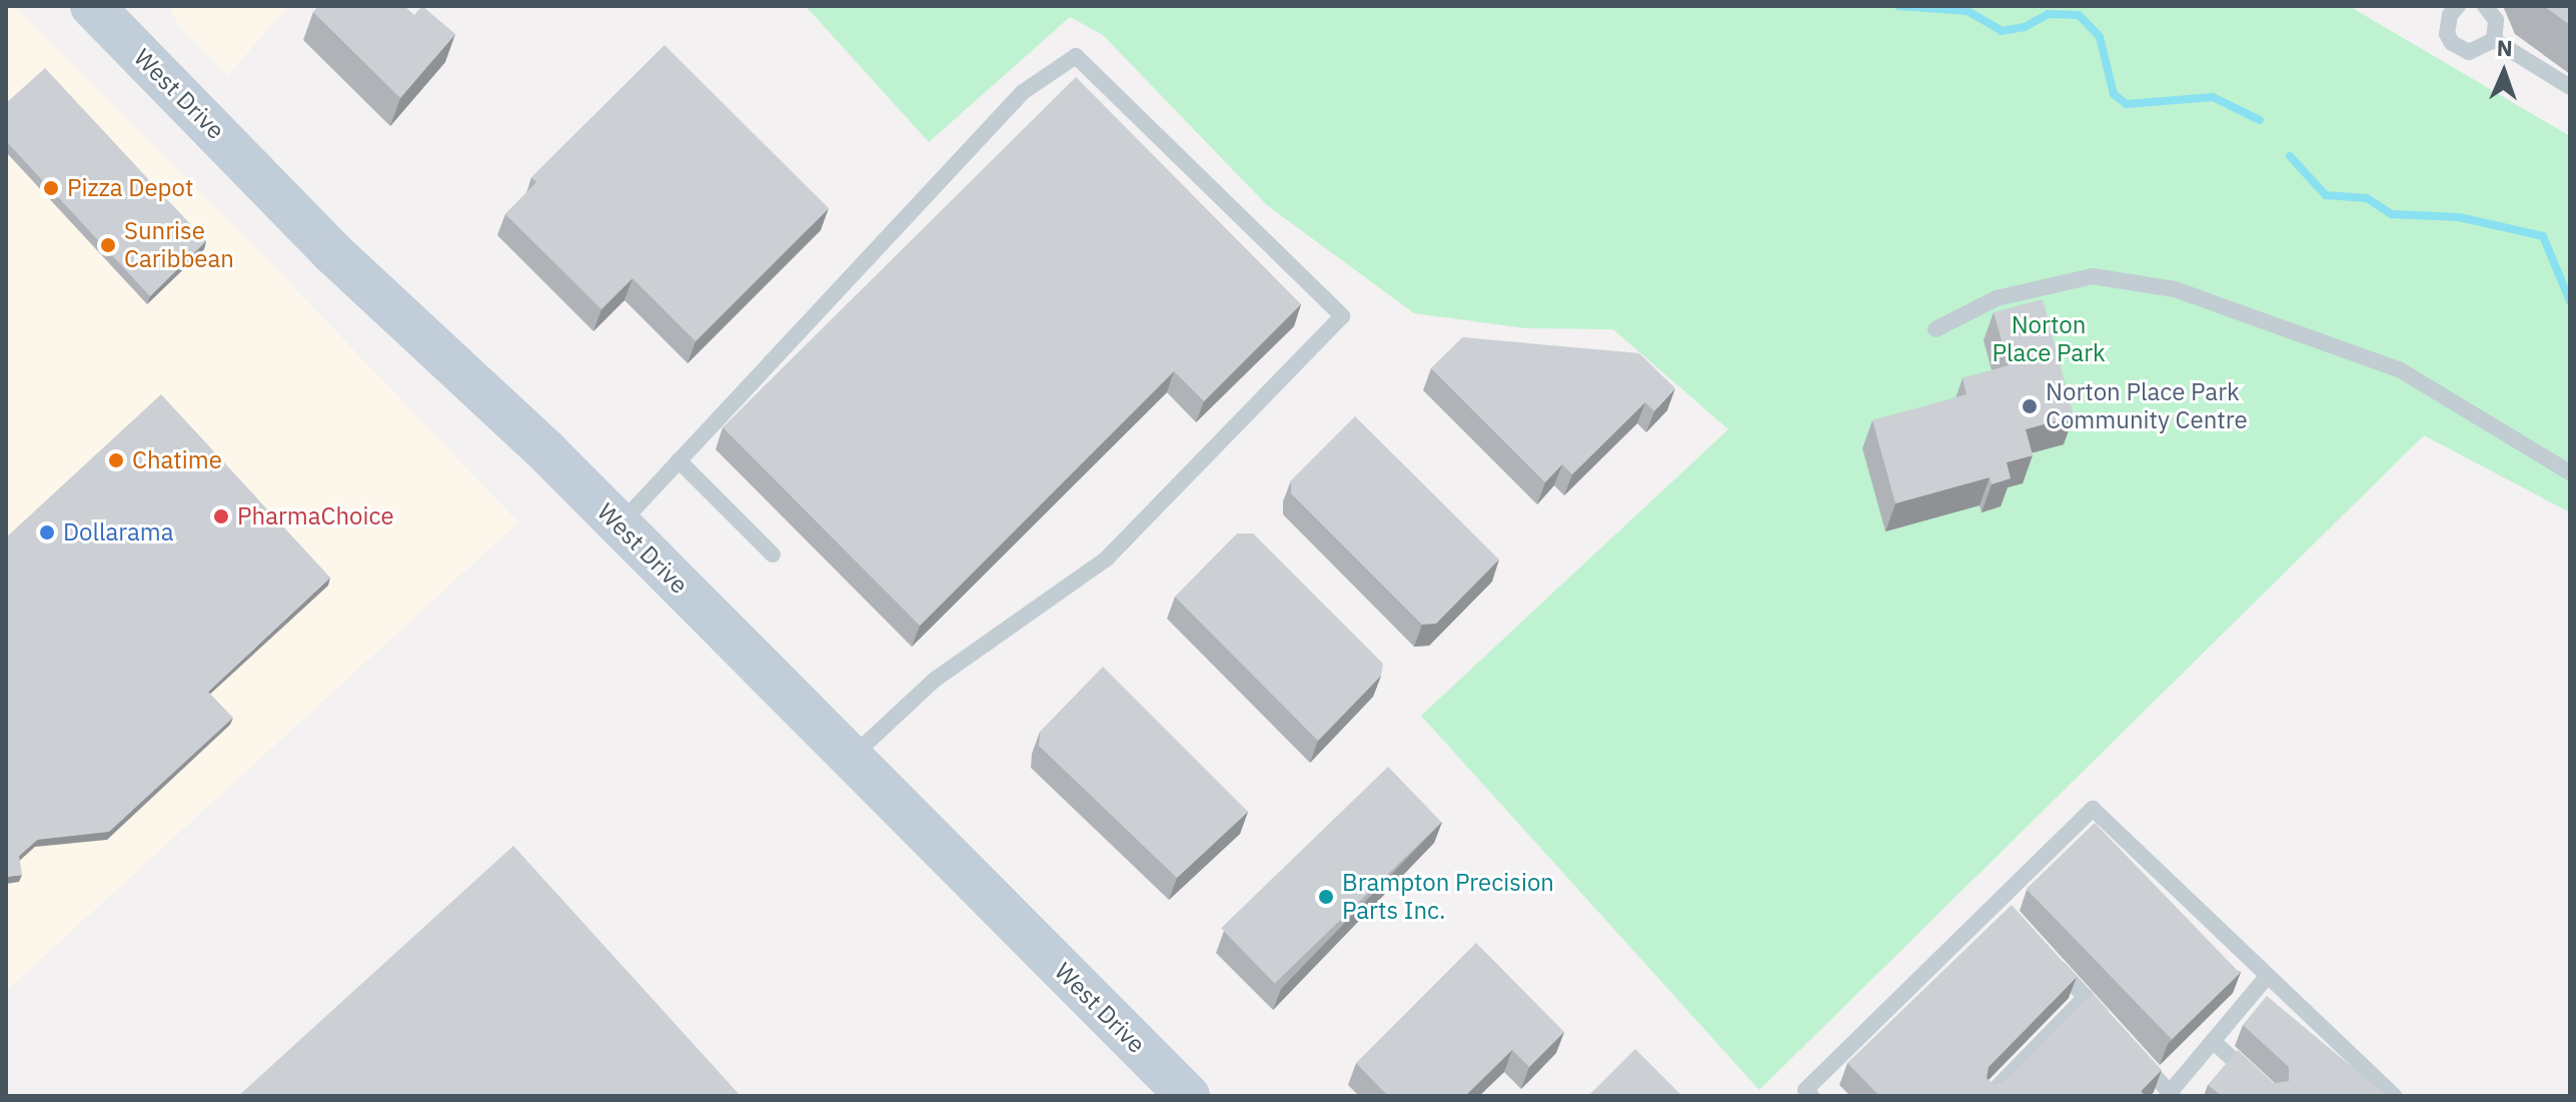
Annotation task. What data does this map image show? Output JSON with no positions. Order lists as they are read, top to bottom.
{
  "streets": {
    "street": ["West Drive"]
  },
  "parks": ["Norton Place Park"],
  "places": [
    "Pizza Depot",
    "Sunrise Caribbean",
    "Norton Place Park Community Centre",
    "Chatime",
    "PharmaChoice",
    "Dollarama",
    "Brampton Precision Parts Inc."
  ],
  "north": "top"
}
